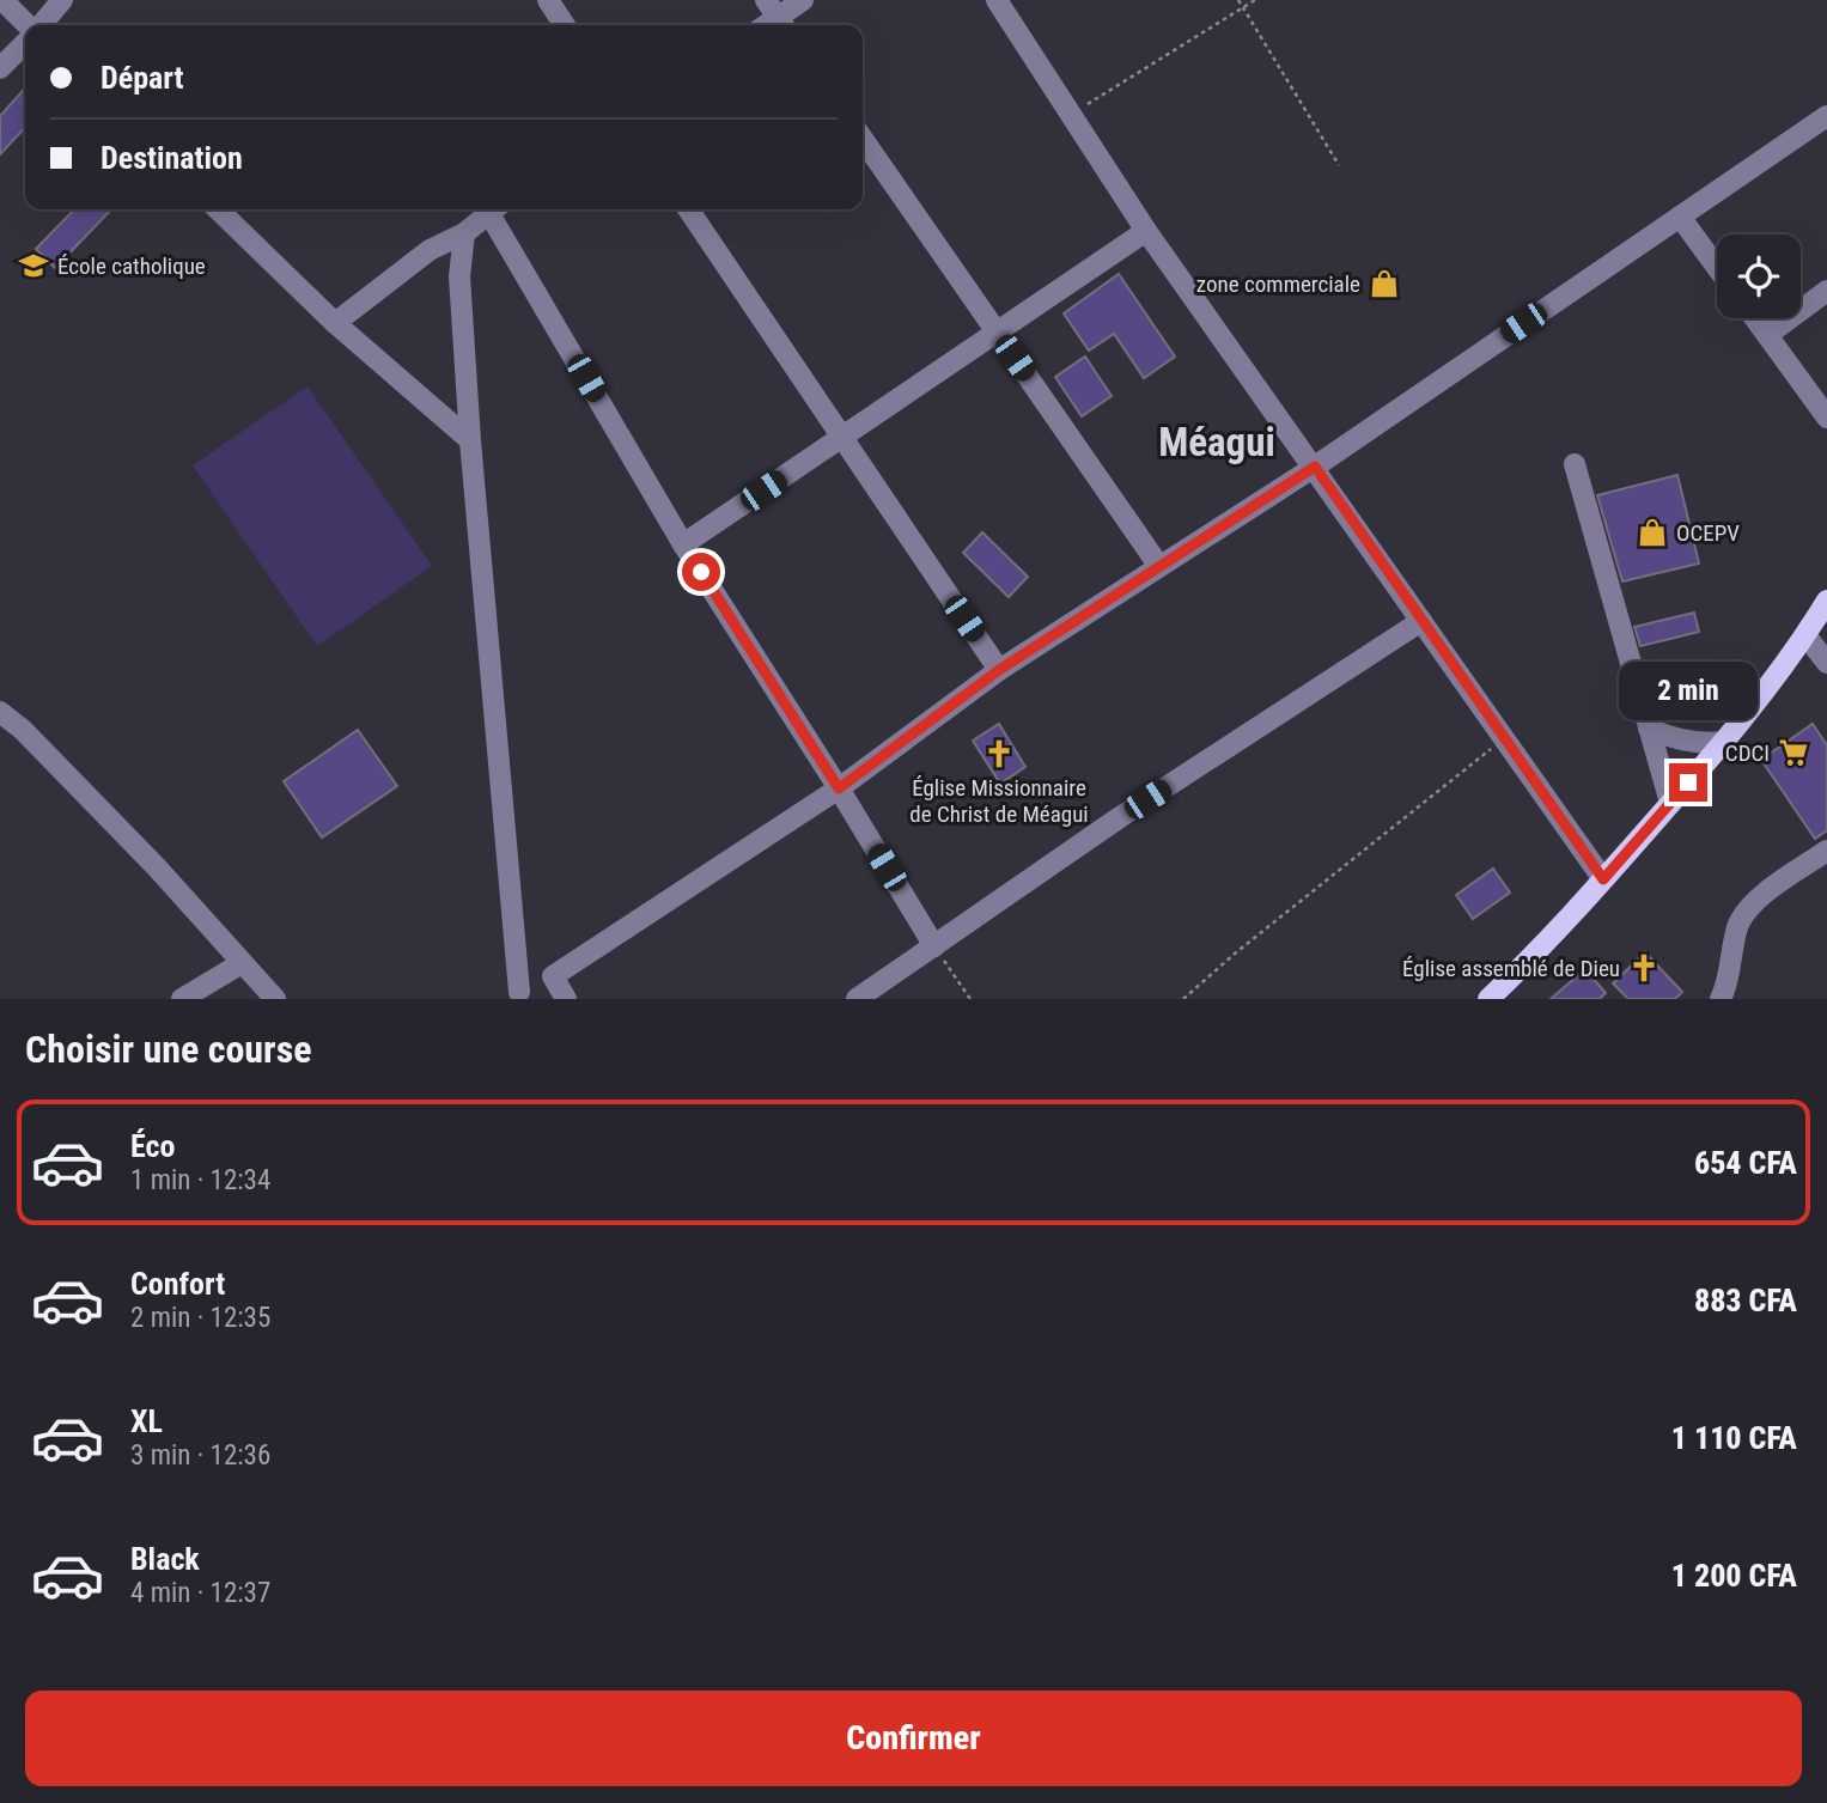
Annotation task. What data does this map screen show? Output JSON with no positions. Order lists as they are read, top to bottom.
{
  "districts": ["Méagui"],
  "places": {
    "school or university": ["École catholique"],
    "shop": ["zone commerciale", "OCEPV"],
    "supermarket": ["CDCI"],
    "church": ["Église Missionnaire de Christ de Méagui", "Église assemblé de Dieu"]
  },
  "page": {
    "banner": ["Départ", "Destination"],
    "bubble": "2 min",
    "heading": "Choisir une course",
    "list": [
      {
        "name": "Éco",
        "note": "1 min · 12:34",
        "value": "654 CFA"
      },
      {
        "name": "Confort",
        "note": "2 min · 12:35",
        "value": "883 CFA"
      },
      {
        "name": "XL",
        "note": "3 min · 12:36",
        "value": "1 110 CFA"
      },
      {
        "name": "Black",
        "note": "4 min · 12:37",
        "value": "1 200 CFA"
      }
    ],
    "buttons": "Confirmer"
  }
}
